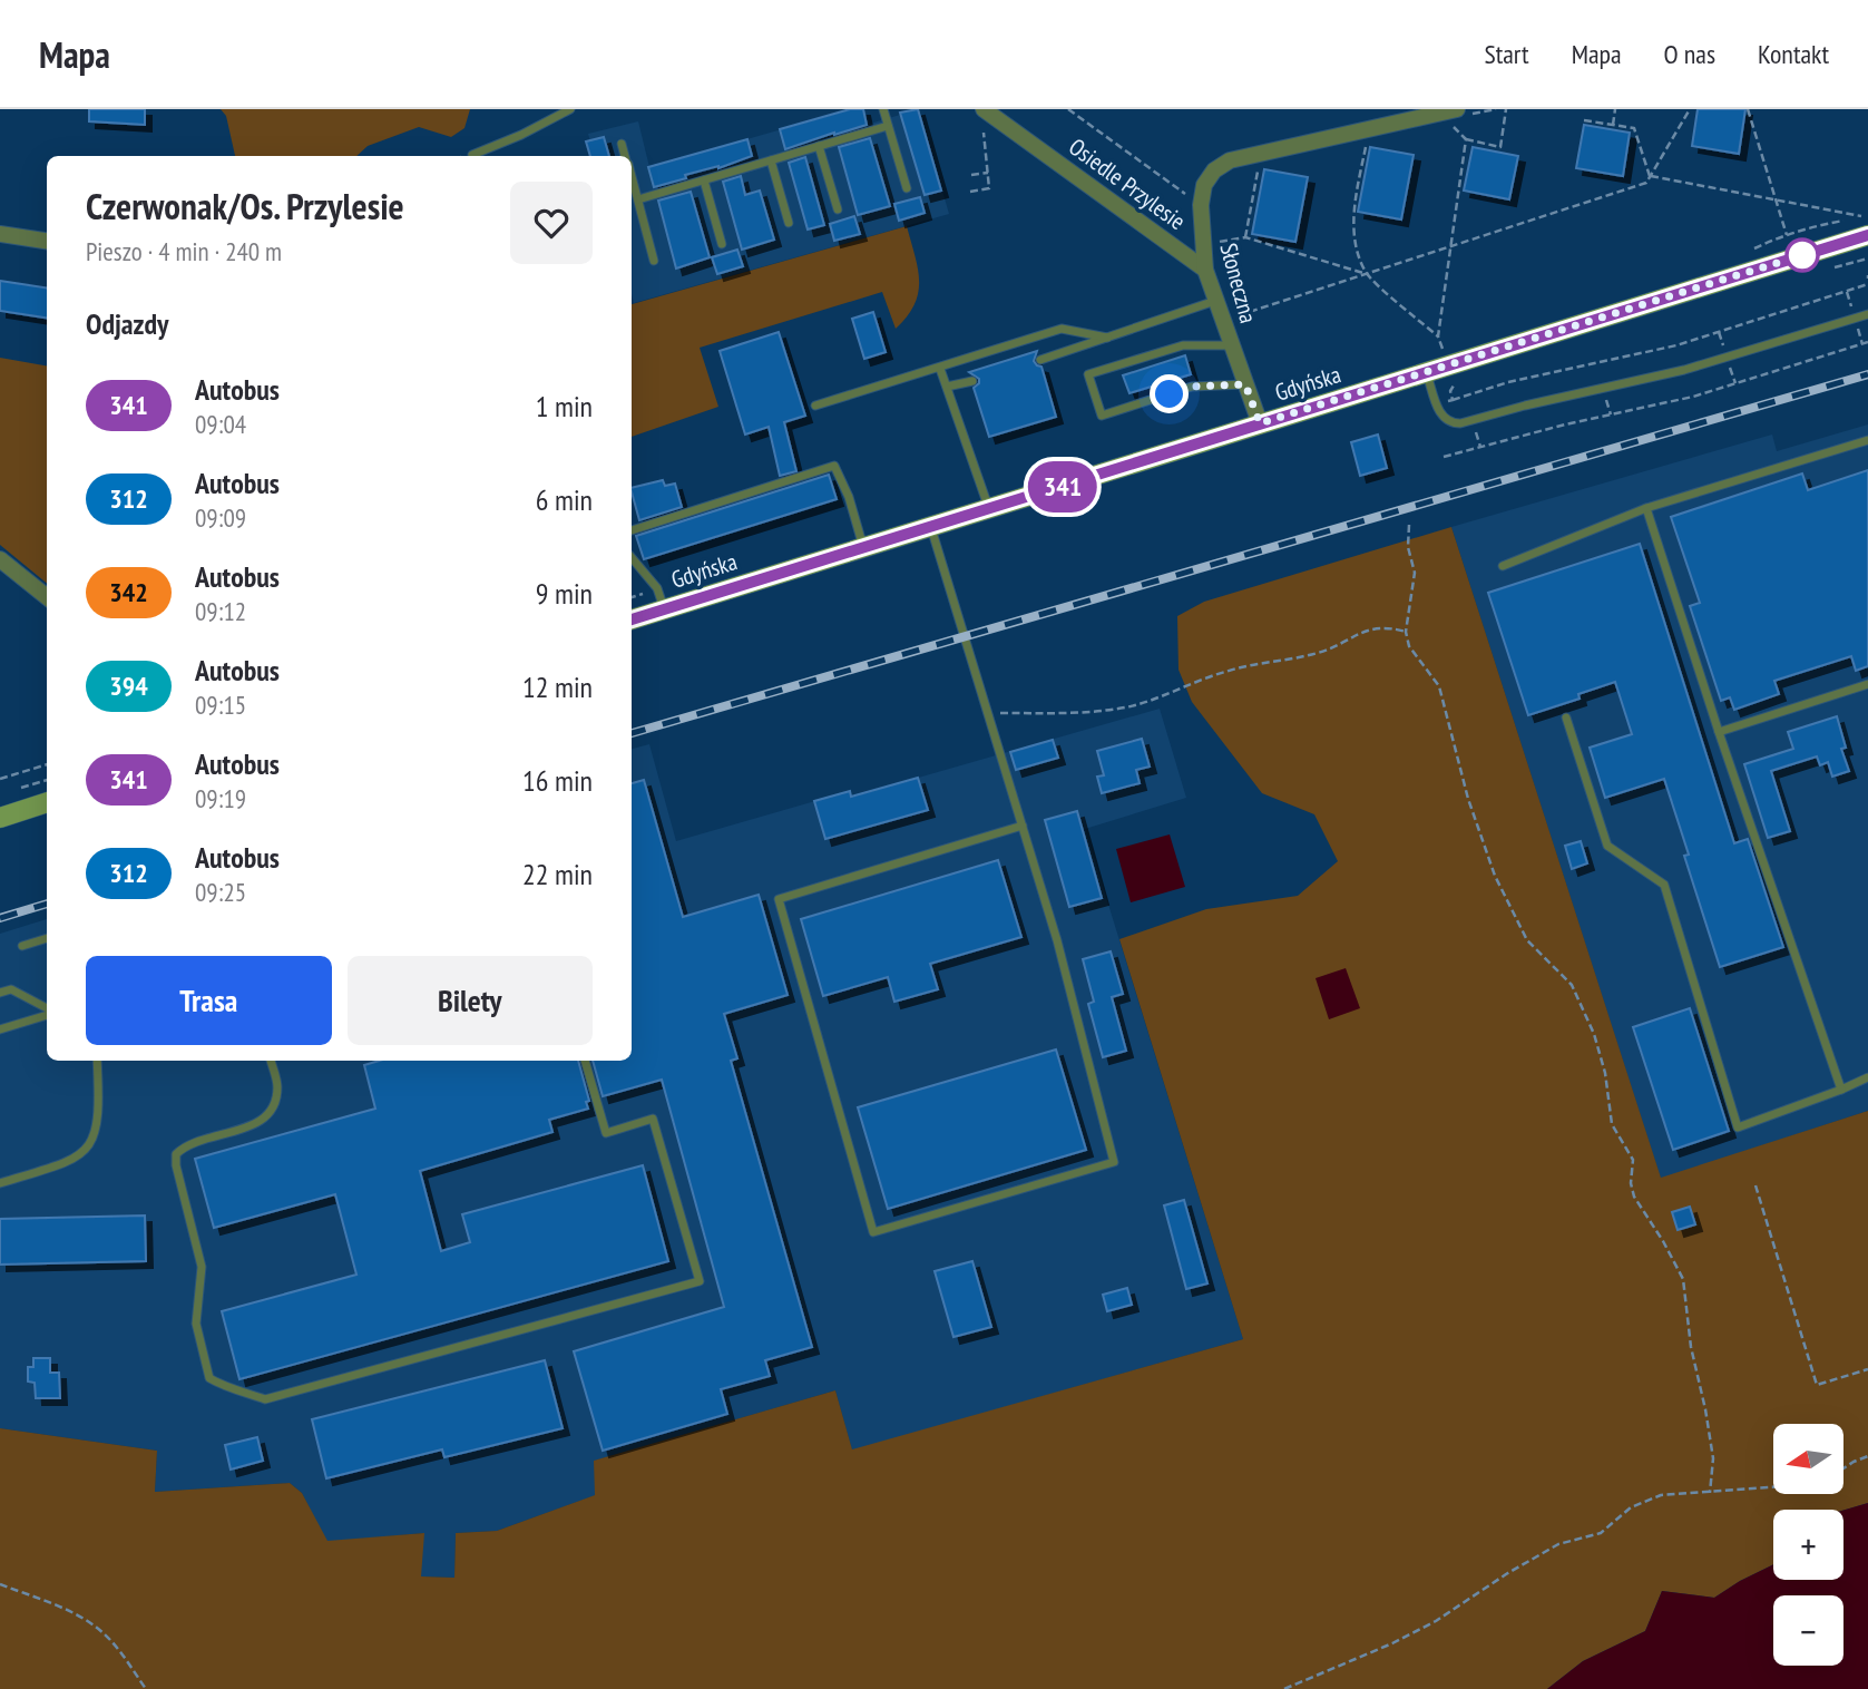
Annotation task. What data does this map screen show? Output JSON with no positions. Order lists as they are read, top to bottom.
{
  "streets": {
    "main road": ["Gdyńska"],
    "street": ["Osiedle Przylesie", "Słoneczna"]
  },
  "crossings": [
    ["Osiedle Przylesie", "Słoneczna"],
    ["Słoneczna", "Gdyńska"]
  ],
  "lines": ["bus line 341"],
  "north": "left",
  "page": {
    "header": "Mapa",
    "nav": [
      "Start",
      "Mapa",
      "O nas",
      "Kontakt"
    ],
    "on_map": "341",
    "heading": [
      ["Czerwonak/Os. Przylesie", "Pieszo · 4 min · 240 m"],
      "Odjazdy"
    ],
    "list": [
      {
        "mark": "341",
        "name": "Autobus",
        "note": "09:04",
        "value": "1 min"
      },
      {
        "mark": "312",
        "name": "Autobus",
        "note": "09:09",
        "value": "6 min"
      },
      {
        "mark": "342",
        "name": "Autobus",
        "note": "09:12",
        "value": "9 min"
      },
      {
        "mark": "394",
        "name": "Autobus",
        "note": "09:15",
        "value": "12 min"
      },
      {
        "mark": "341",
        "name": "Autobus",
        "note": "09:19",
        "value": "16 min"
      },
      {
        "mark": "312",
        "name": "Autobus",
        "note": "09:25",
        "value": "22 min"
      }
    ],
    "buttons": ["Trasa", "Bilety"],
    "map_buttons": ["+", "−"]
  }
}
